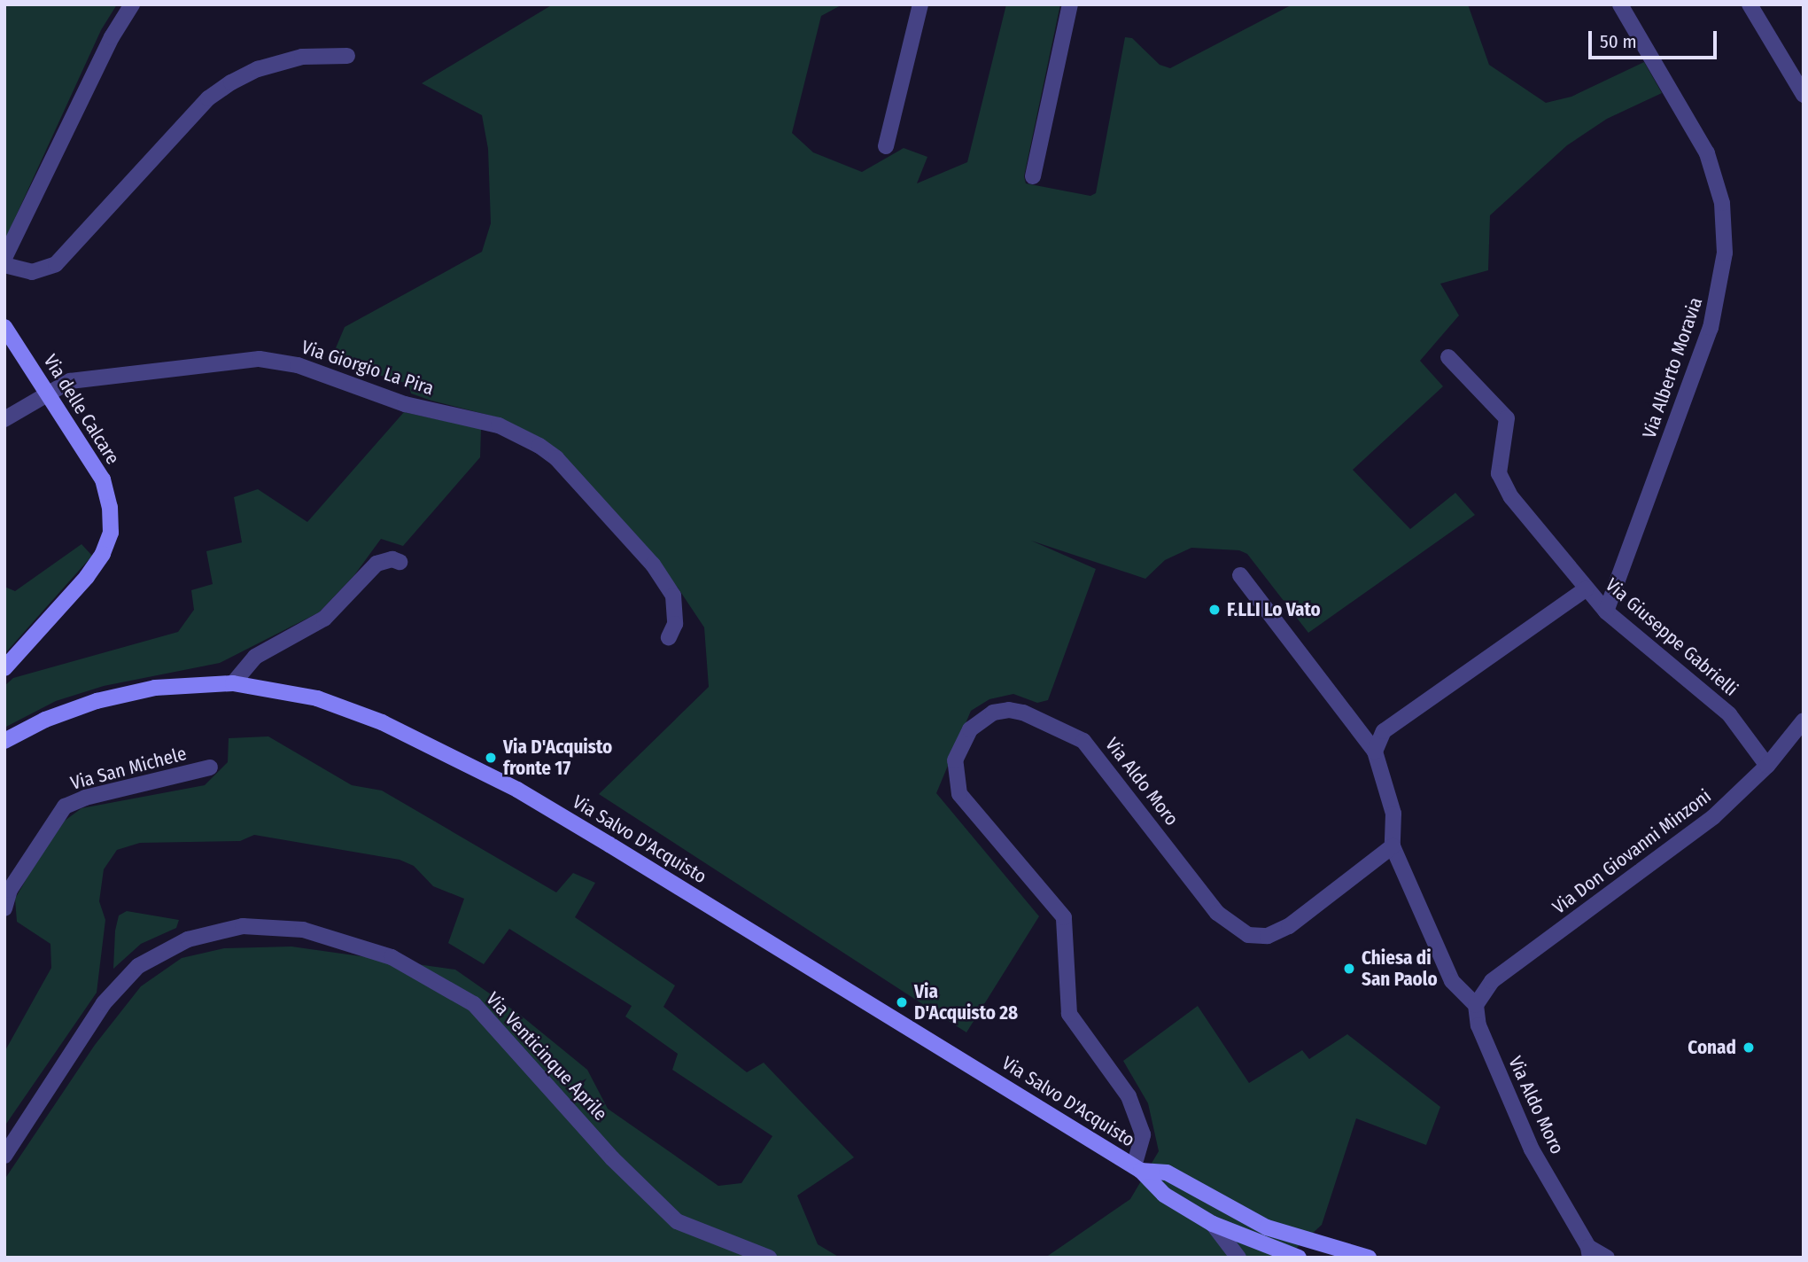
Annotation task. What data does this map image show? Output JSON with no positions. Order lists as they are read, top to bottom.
{
  "streets": {
    "street": [
      "Via Giorgio La Pira",
      "Via Alberto Moravia",
      "Via delle Calcare",
      "Via Giuseppe Gabrielli",
      "Via San Michele",
      "Via Aldo Moro",
      "Via Salvo D'Acquisto",
      "Via Don Giovanni Minzoni",
      "Via Venticinque Aprile"
    ]
  },
  "crossings": [
    ["Via Giorgio La Pira", "Via delle Calcare"],
    ["Via Alberto Moravia", "Via Giuseppe Gabrielli"],
    ["Via Giuseppe Gabrielli", "Via Don Giovanni Minzoni"],
    ["Via Aldo Moro", "Via Salvo D'Acquisto"],
    ["Via Aldo Moro", "Via Don Giovanni Minzoni"]
  ],
  "places": [
    "F.LLI Lo Vato",
    "Via D'Acquisto fronte 17",
    "Chiesa di San Paolo",
    "Via D'Acquisto 28",
    "Conad"
  ],
  "scale_bar": "50 m"
}
